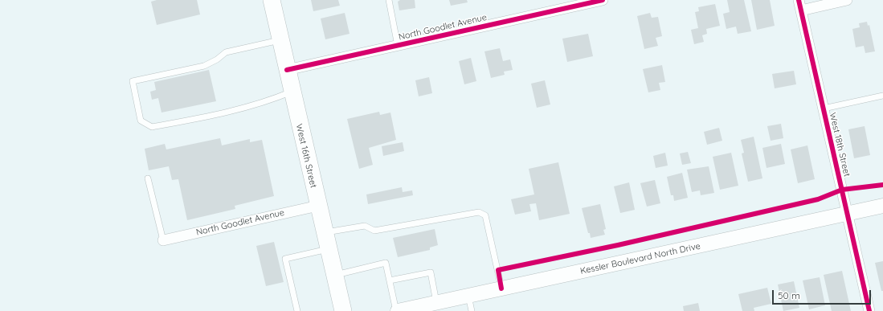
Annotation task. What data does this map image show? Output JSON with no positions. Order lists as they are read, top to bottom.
{
  "streets": {
    "main road": ["West 16th Street", "Kessler Boulevard North Drive"],
    "street": ["North Goodlet Avenue", "West 18th Street"]
  },
  "crossings": [
    ["North Goodlet Avenue", "West 16th Street"],
    ["West 18th Street", "Kessler Boulevard North Drive"]
  ],
  "scale_bar": "50 m"
}
